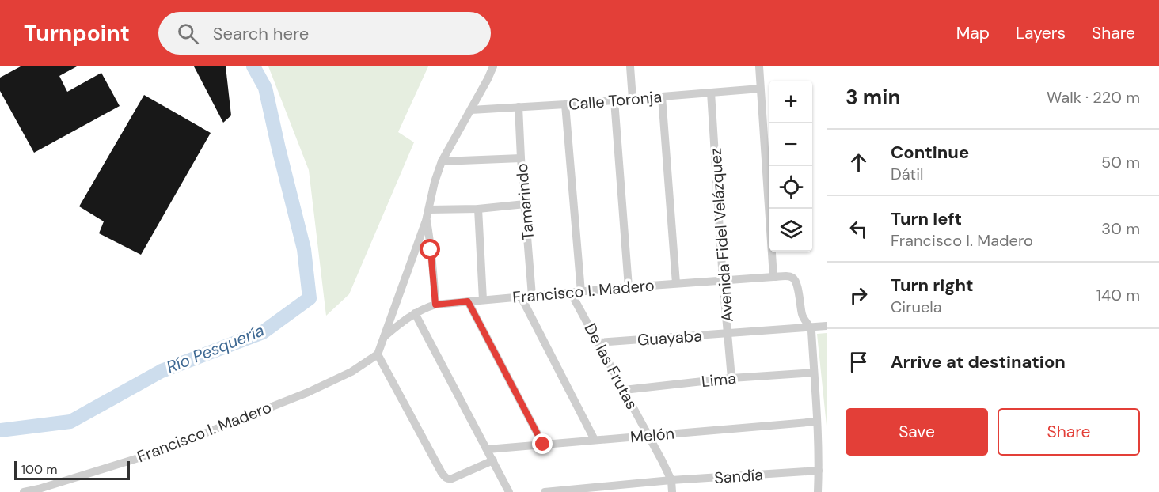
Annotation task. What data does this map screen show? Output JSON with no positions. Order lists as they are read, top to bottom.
{
  "streets": {
    "street": [
      "Calle Toronja",
      "Tamarindo",
      "Avenida Fidel Velázquez",
      "Francisco I. Madero",
      "Guayaba",
      "De las Frutas",
      "Lima",
      "Melón",
      "Sandía"
    ]
  },
  "crossings": [
    ["Calle Toronja", "Tamarindo"],
    ["Calle Toronja", "Avenida Fidel Velázquez"],
    ["Tamarindo", "Francisco I. Madero"],
    ["Avenida Fidel Velázquez", "Francisco I. Madero"],
    ["Avenida Fidel Velázquez", "Guayaba"],
    ["Avenida Fidel Velázquez", "Lima"],
    ["Francisco I. Madero", "Guayaba"],
    ["Francisco I. Madero", "De las Frutas"],
    ["Guayaba", "De las Frutas"],
    ["De las Frutas", "Lima"],
    ["De las Frutas", "Melón"],
    ["De las Frutas", "Sandía"]
  ],
  "water": ["Río Pesquería"],
  "scale_bar": "100 m",
  "page": {
    "header": "Turnpoint",
    "search": "Search here",
    "nav": ["Map", "Layers", "Share"],
    "heading": ["3 min", "Walk · 220 m"],
    "map_buttons": ["+", "−"],
    "list": [
      ["Continue", "Dátil", "50 m"],
      ["Turn left", "Francisco I. Madero", "30 m"],
      ["Turn right", "Ciruela", "140 m"],
      "Arrive at destination"
    ],
    "buttons": ["Save", "Share"],
    "scale": "100 m"
  }
}
